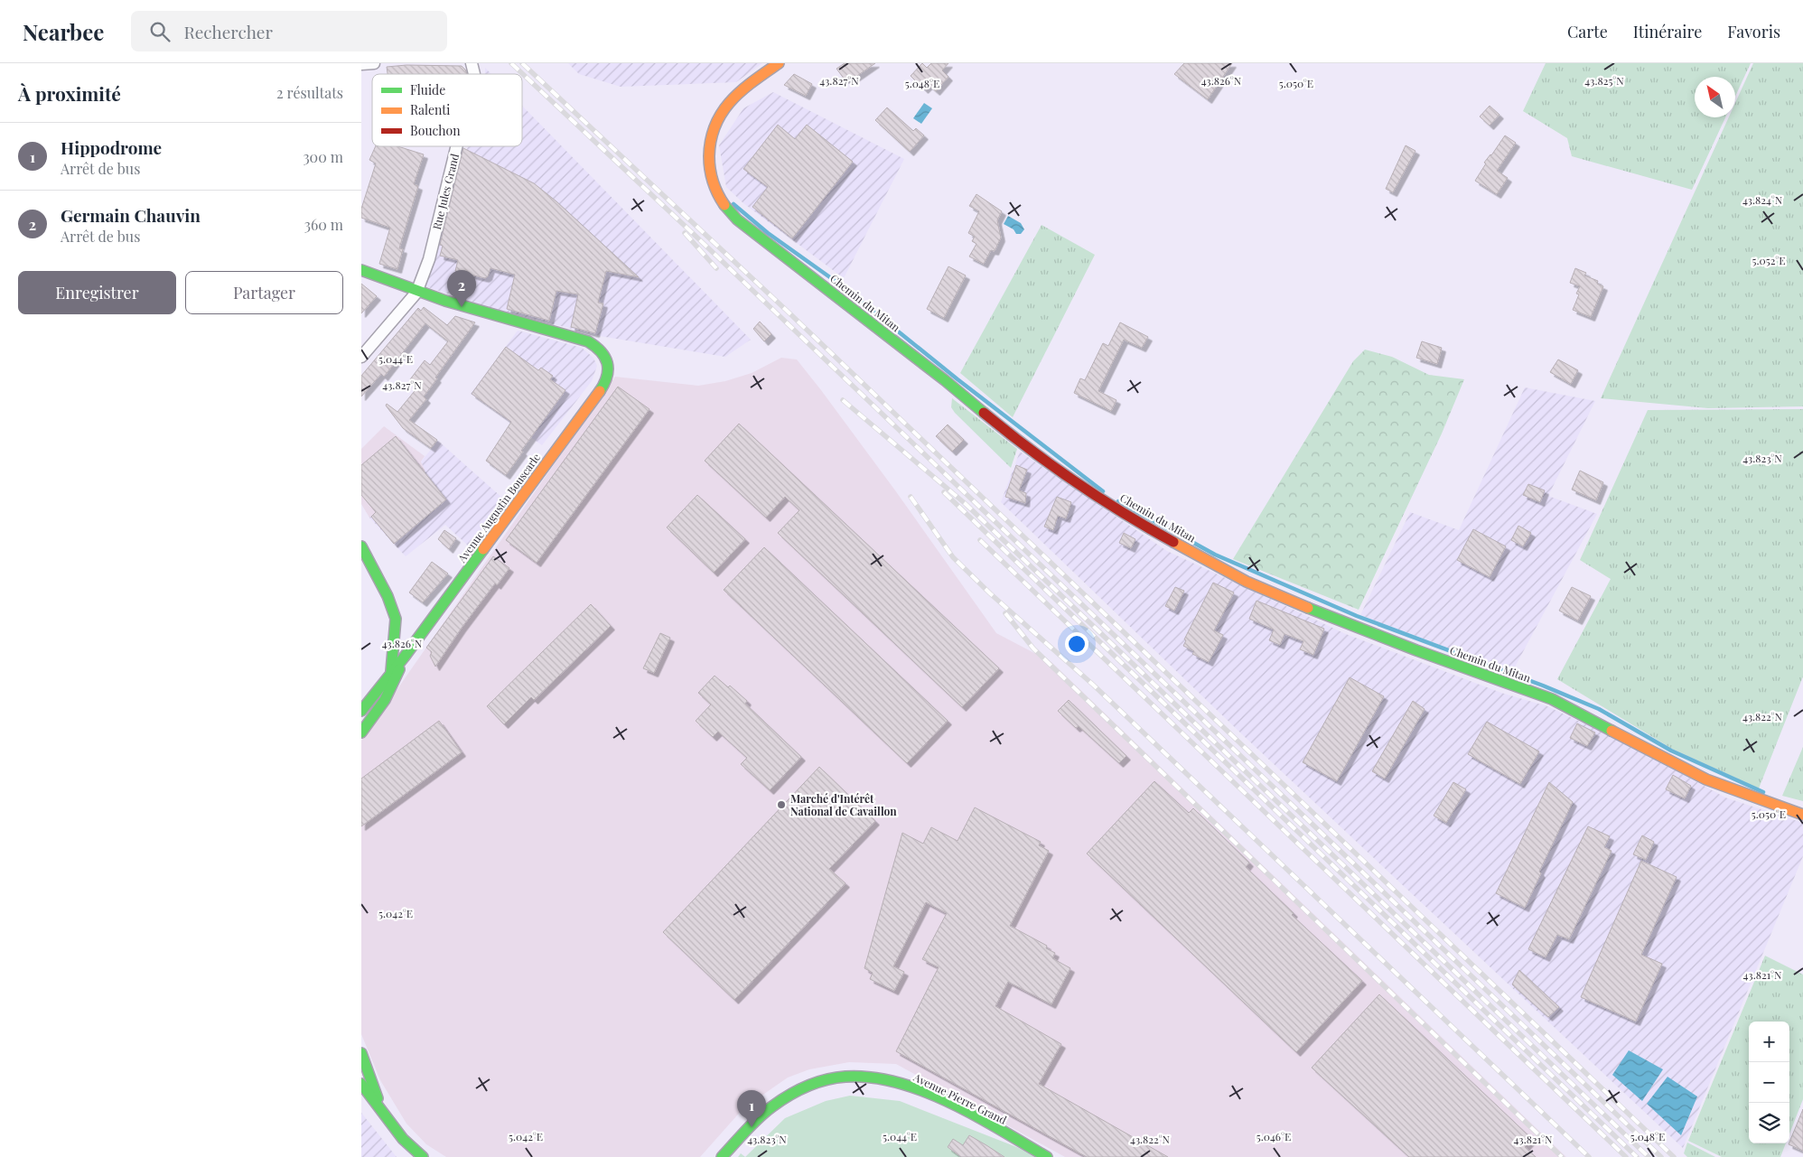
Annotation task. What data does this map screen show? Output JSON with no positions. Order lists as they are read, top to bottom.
{
  "streets": {
    "street": [
      "Rue Jules Grand",
      "Chemin du Mitan",
      "Avenue Augustin Bouscarle",
      "Avenue Pierre Grand"
    ]
  },
  "crossings": [
    ["Rue Jules Grand", "Avenue Augustin Bouscarle"]
  ],
  "places": ["Marché d'Intérêt National de Cavaillon"],
  "legend": ["Fluide", "Ralenti", "Bouchon"],
  "north": "top left",
  "page": {
    "header": "Nearbee",
    "search": "Rechercher",
    "nav": ["Carte", "Itinéraire", "Favoris"],
    "heading": ["À proximité", "2 résultats"],
    "list": [
      {
        "mark": "1",
        "name": "Hippodrome",
        "note": "Arrêt de bus",
        "value": "300 m"
      },
      {
        "mark": "2",
        "name": "Germain Chauvin",
        "note": "Arrêt de bus",
        "value": "360 m"
      }
    ],
    "buttons": ["Enregistrer", "Partager"],
    "pins": ["2", "1"],
    "map_buttons": ["+", "−"]
  },
  "coordinates": [
    "43.827°N",
    "43.826°N",
    "43.825°N",
    "5.048°E",
    "5.050°E",
    "43.824°N",
    "5.052°E",
    "5.044°E",
    "43.823°N",
    "43.822°N",
    "5.042°E",
    "43.821°N",
    "5.046°E"
  ]
}
